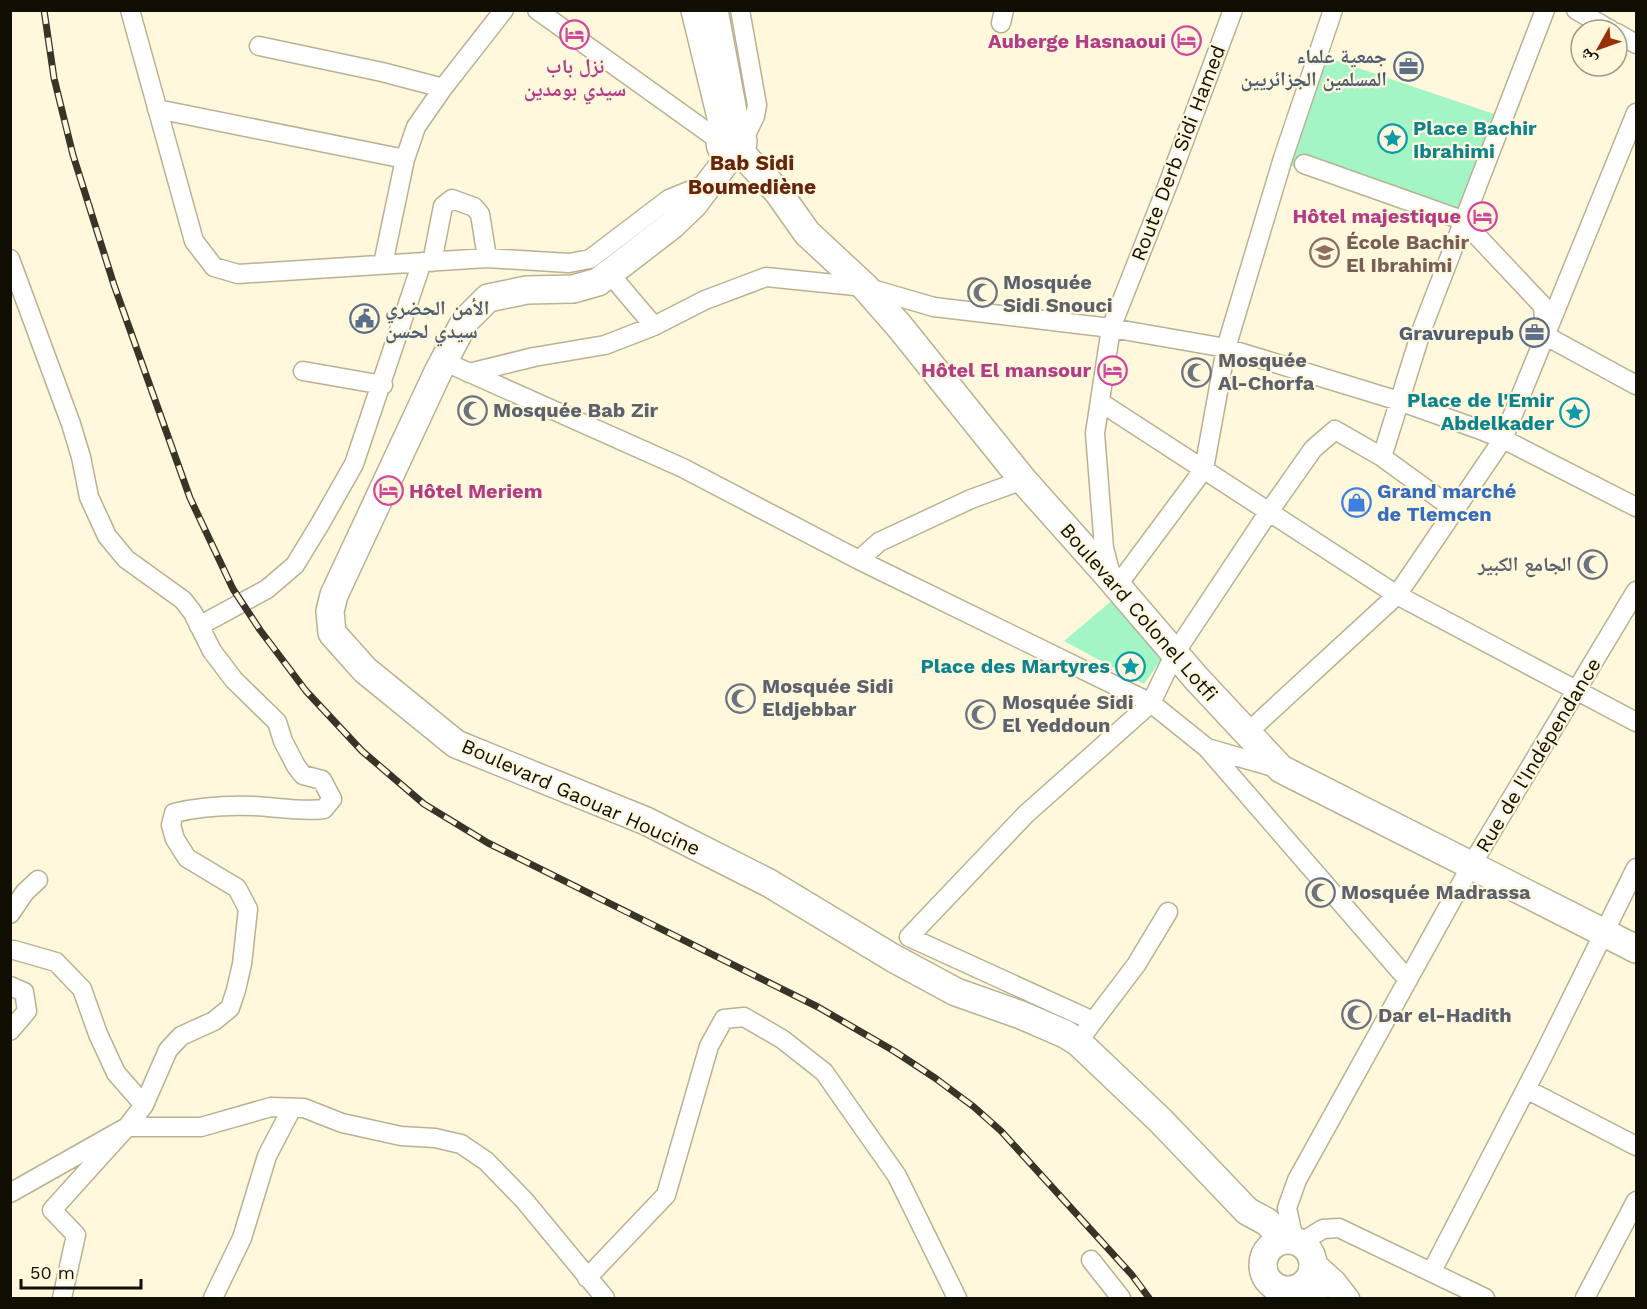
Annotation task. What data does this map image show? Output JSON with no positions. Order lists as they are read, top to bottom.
{
  "streets": {
    "main road": ["Boulevard Colonel Lotfi", "Boulevard Gaouar Houcine"],
    "street": ["Route Derb Sidi Hamed", "Rue de l'Indépendance"]
  },
  "crossings": [
    ["Route Derb Sidi Hamed", "Boulevard Colonel Lotfi"],
    ["Boulevard Colonel Lotfi", "Rue de l'Indépendance"],
    ["Boulevard Colonel Lotfi", "Boulevard Gaouar Houcine"],
    ["Rue de l'Indépendance", "Boulevard Gaouar Houcine"]
  ],
  "districts": ["Bab Sidi Boumediène"],
  "places": {
    "hotel": [
      "نزل باب سيدي بومدين",
      "Auberge Hasnaoui",
      "Hôtel majestique",
      "Hôtel El mansour",
      "Hôtel Meriem"
    ],
    "office": ["جمعية علماء المسلمين الجزائريين", "Gravurepub"],
    "place": ["Place Bachir Ibrahimi", "Place de l'Emir Abdelkader", "Place des Martyres"],
    "school or university": ["École Bachir El Ibrahimi"],
    "mosque": [
      "Mosquée Sidi Snouci",
      "Mosquée Al-Chorfa",
      "Mosquée Bab Zir",
      "الجامع الكبير",
      "Mosquée Sidi Eldjebbar",
      "Mosquée Sidi El Yeddoun",
      "Mosquée Madrassa",
      "Dar el-Hadith"
    ],
    "public building": ["الأمن الحضري سيدي لحسن"],
    "shop": ["Grand marché de Tlemcen"]
  },
  "scale_bar": "50 m",
  "north": "bottom left"
}
